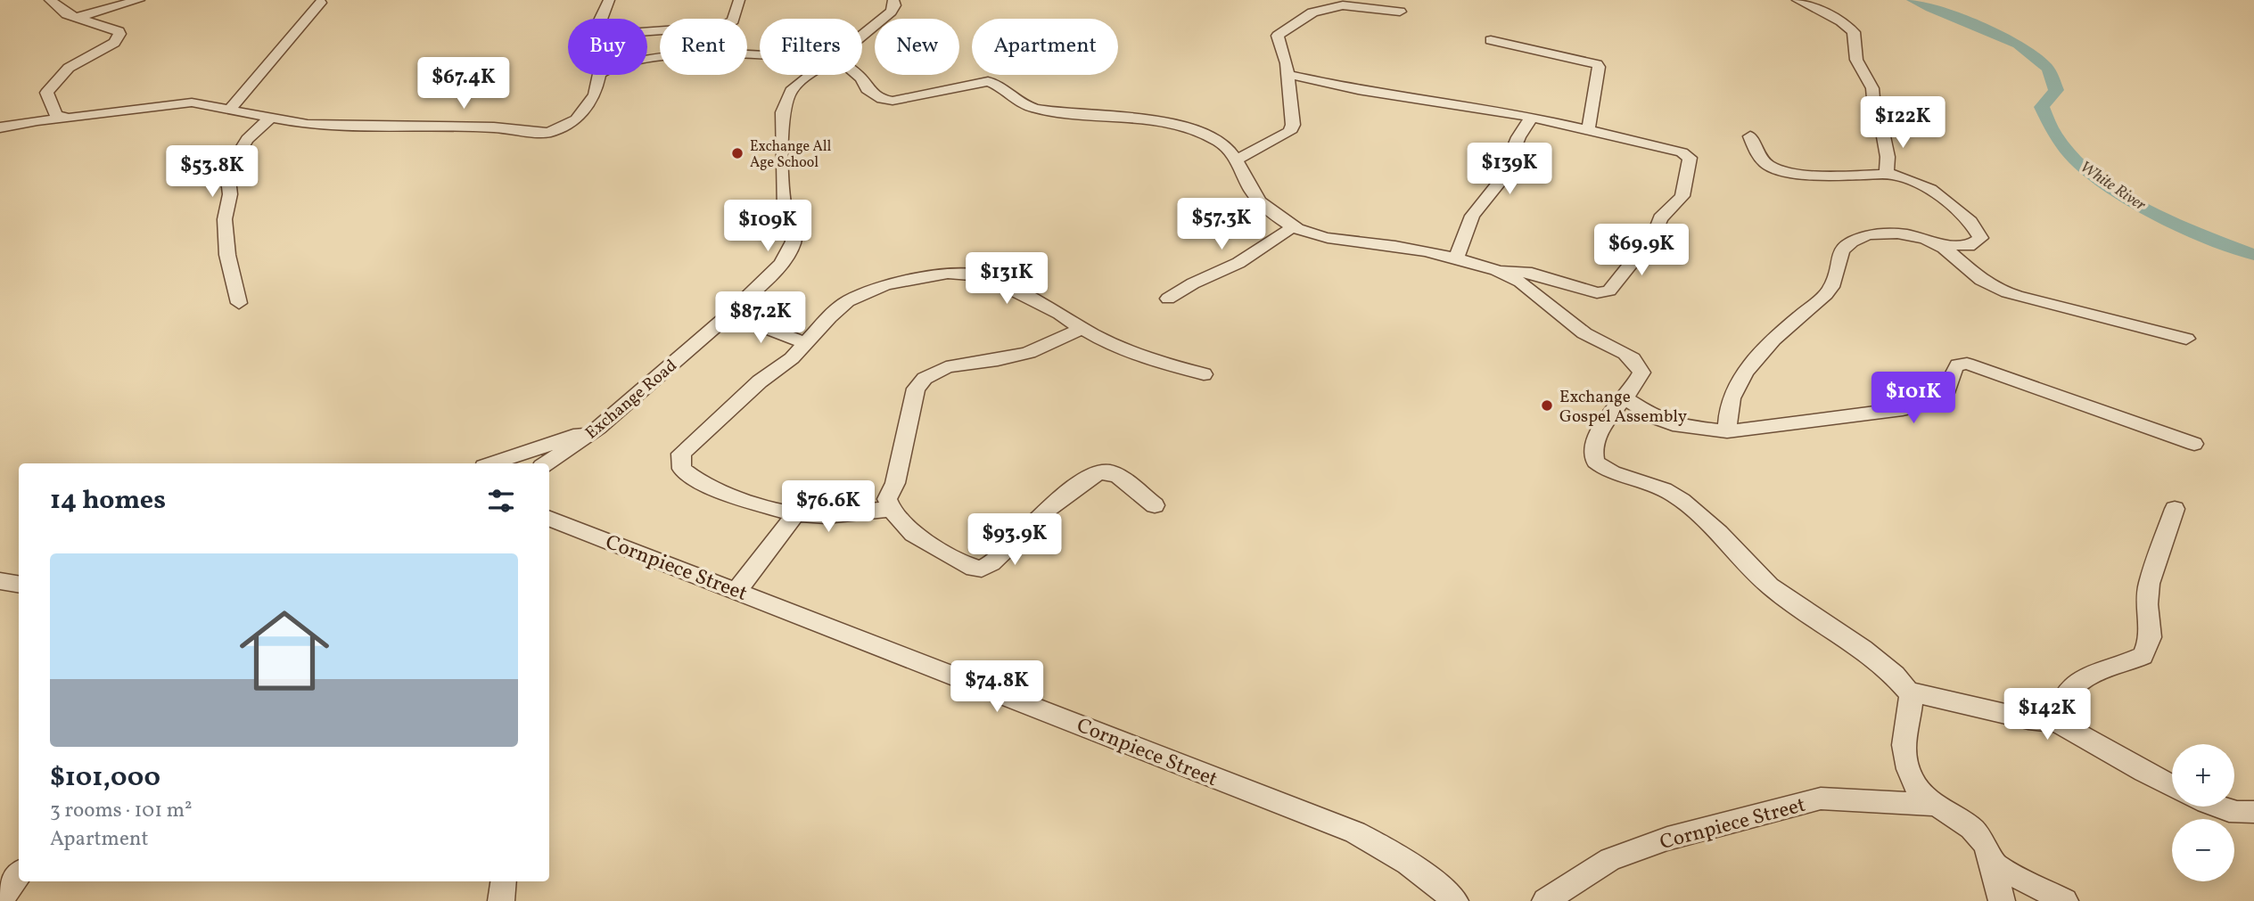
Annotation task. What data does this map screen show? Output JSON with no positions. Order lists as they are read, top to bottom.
{
  "streets": {
    "street": ["Exchange Road", "Cornpiece Street"]
  },
  "water": ["White River"],
  "places": ["Exchange All Age School", "Exchange Gospel Assembly"],
  "page": {
    "chip": [
      "Buy",
      "Rent",
      "Filters",
      "New",
      "Apartment"
    ],
    "price": [
      "$67.4K",
      "$122K",
      "$139K",
      "$53.8K",
      "$57.3K",
      "$109K",
      "$69.9K",
      "$131K",
      "$87.2K",
      "$101K",
      "$76.6K",
      "$93.9K",
      "$74.8K",
      "$142K"
    ],
    "heading": "14 homes",
    "list": [
      {
        "name": "$101,000",
        "note": "3 rooms · 101 m² · Apartment"
      }
    ],
    "map_buttons": ["+", "−"]
  }
}
